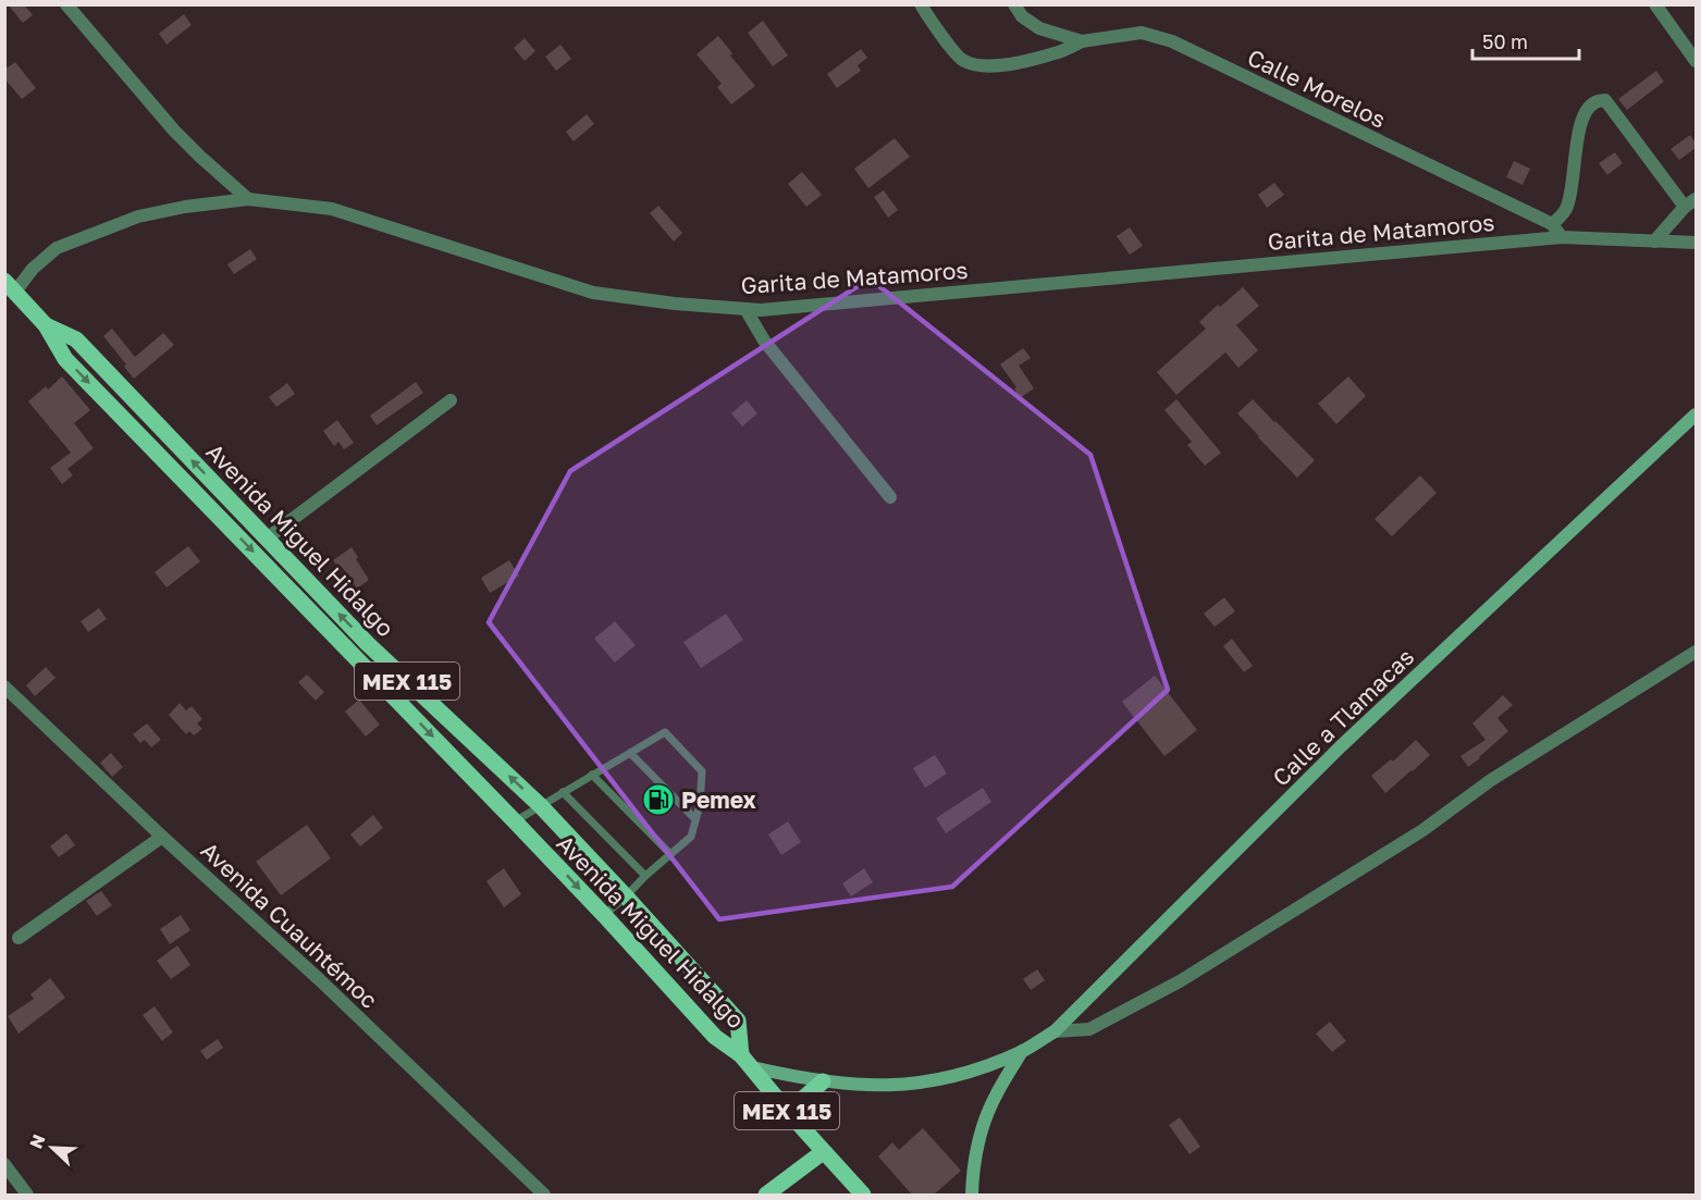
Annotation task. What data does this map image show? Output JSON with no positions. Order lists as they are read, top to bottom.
{
  "streets": {
    "main road": ["Avenida Miguel Hidalgo", "MEX 115", "Calle a Tlamacas"],
    "street": ["Calle Morelos", "Garita de Matamoros", "Avenida Cuauhtémoc"]
  },
  "crossings": [
    ["Calle Morelos", "Garita de Matamoros"],
    ["Garita de Matamoros", "Avenida Miguel Hidalgo"],
    ["Avenida Miguel Hidalgo", "MEX 115"],
    ["MEX 115", "Calle a Tlamacas"]
  ],
  "places": {
    "fuel station": ["Pemex"]
  },
  "scale_bar": "50 m",
  "north": "top left"
}
